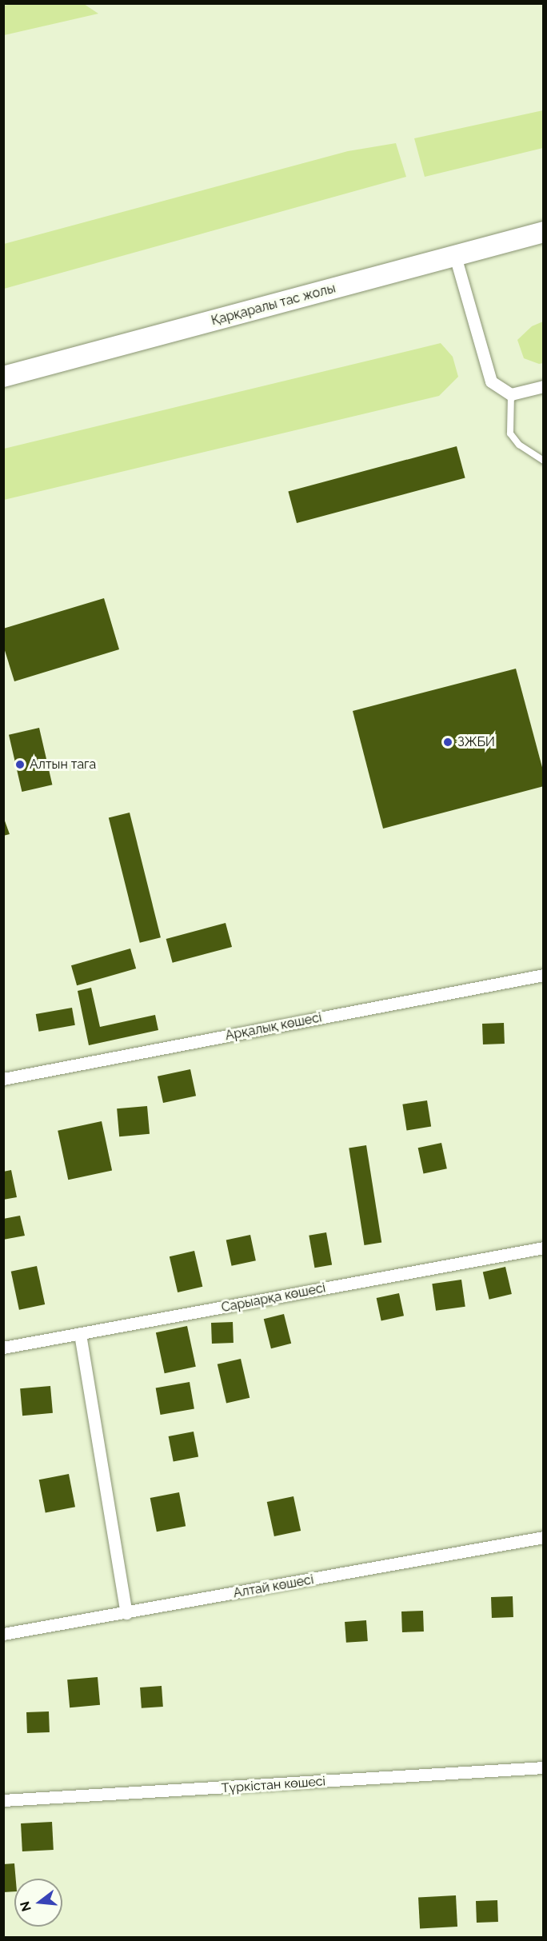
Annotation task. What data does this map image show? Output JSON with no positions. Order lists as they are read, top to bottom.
{
  "streets": {
    "highway": ["Қарқаралы тас жолы"],
    "street": [
      "Арқалық көшесі",
      "Сарыарқа көшесі",
      "Алтай көшесі",
      "Түркістан көшесі"
    ]
  },
  "places": ["ЗЖБИ", "Алтын тага"],
  "north": "left"
}
